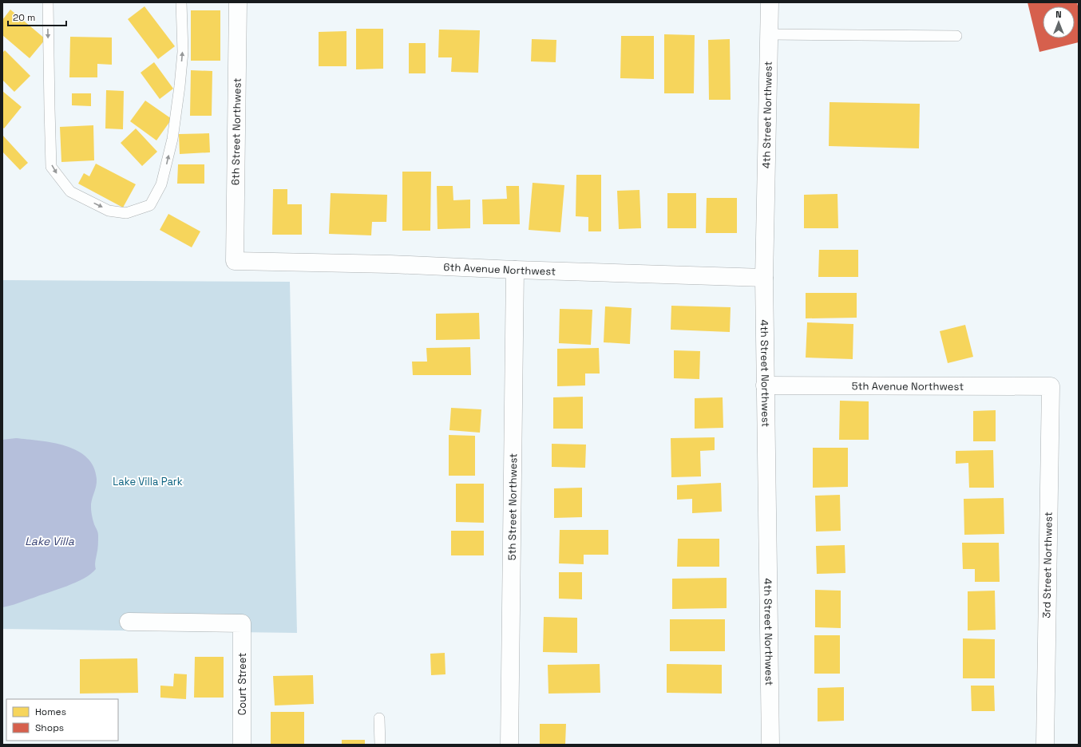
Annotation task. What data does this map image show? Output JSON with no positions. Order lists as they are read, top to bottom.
{
  "streets": {
    "street": [
      "4th Street Northwest",
      "6th Street Northwest",
      "6th Avenue Northwest",
      "5th Avenue Northwest",
      "5th Street Northwest",
      "3rd Street Northwest",
      "Court Street"
    ]
  },
  "crossings": [
    ["4th Street Northwest", "6th Avenue Northwest"],
    ["4th Street Northwest", "5th Avenue Northwest"],
    ["6th Street Northwest", "6th Avenue Northwest"],
    ["6th Avenue Northwest", "5th Street Northwest"],
    ["5th Avenue Northwest", "3rd Street Northwest"]
  ],
  "water": ["Lake Villa"],
  "parks": ["Lake Villa Park"],
  "legend": ["Homes", "Shops"],
  "scale_bar": "20 m",
  "north": "top"
}
